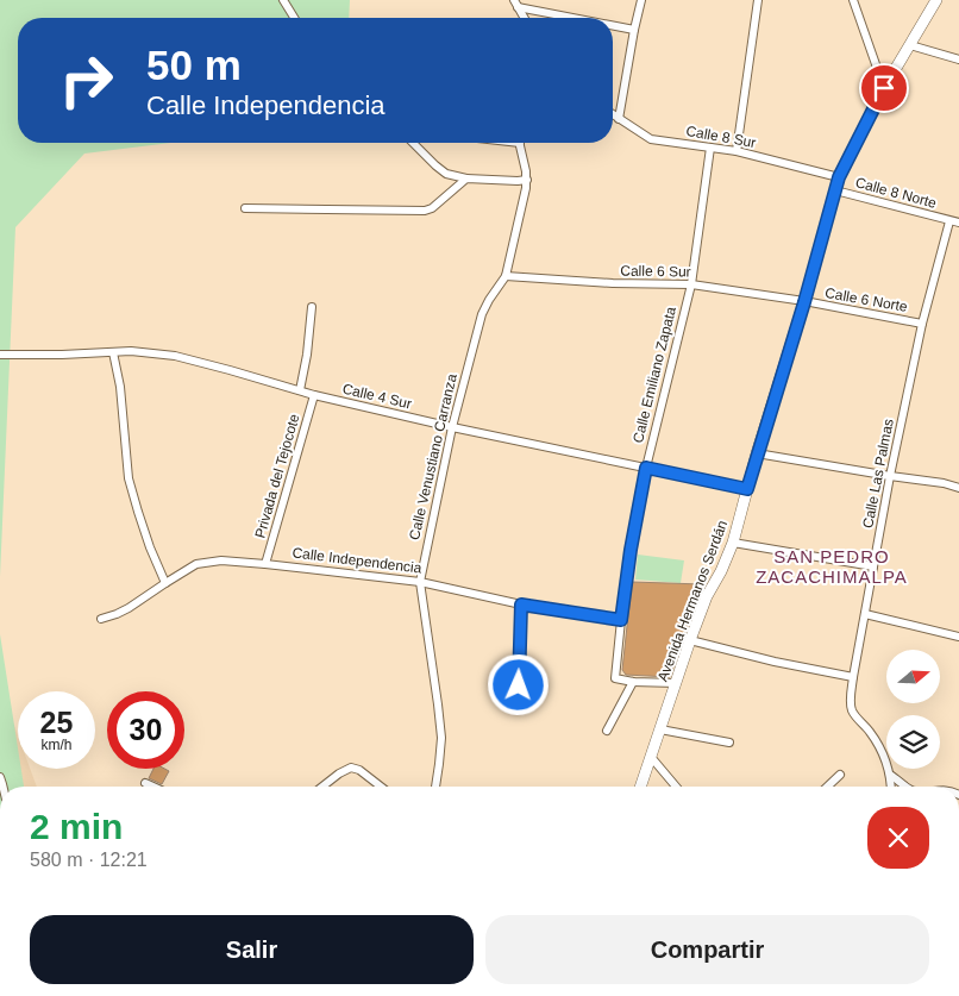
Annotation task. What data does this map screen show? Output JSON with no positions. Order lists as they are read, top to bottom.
{
  "streets": {
    "street": [
      "Calle 8 Sur",
      "Calle 8 Norte",
      "Calle 6 Sur",
      "Calle 6 Norte",
      "Calle Emiliano Zapata",
      "Calle 4 Sur",
      "Calle Venustiano Carranza",
      "Calle Las Palmas",
      "Privada del Tejocote",
      "Calle Independencia",
      "Avenida Hermanos Serdán"
    ]
  },
  "crossings": [
    ["Calle 8 Sur", "Calle Emiliano Zapata"],
    ["Calle 8 Sur", "Avenida Hermanos Serdán"],
    ["Calle 8 Norte", "Calle Las Palmas"],
    ["Calle 8 Norte", "Avenida Hermanos Serdán"],
    ["Calle 6 Sur", "Calle 6 Norte"],
    ["Calle 6 Sur", "Calle Emiliano Zapata"],
    ["Calle 6 Sur", "Calle Venustiano Carranza"],
    ["Calle 6 Sur", "Avenida Hermanos Serdán"],
    ["Calle 6 Norte", "Calle Las Palmas"],
    ["Calle 6 Norte", "Avenida Hermanos Serdán"],
    ["Calle Emiliano Zapata", "Calle 4 Sur"],
    ["Calle Emiliano Zapata", "Calle Independencia"],
    ["Calle 4 Sur", "Calle Venustiano Carranza"],
    ["Calle 4 Sur", "Privada del Tejocote"],
    ["Calle 4 Sur", "Avenida Hermanos Serdán"],
    ["Calle Venustiano Carranza", "Calle Independencia"],
    ["Privada del Tejocote", "Calle Independencia"]
  ],
  "districts": ["SAN PEDRO ZACACHIMALPA"],
  "north": "right",
  "page": {
    "turn": ["50 m", "Calle Independencia"],
    "speed": "25 km/h",
    "limit": "30",
    "heading": ["2 min", "580 m · 12:21"],
    "buttons": ["Salir", "Compartir"]
  }
}
